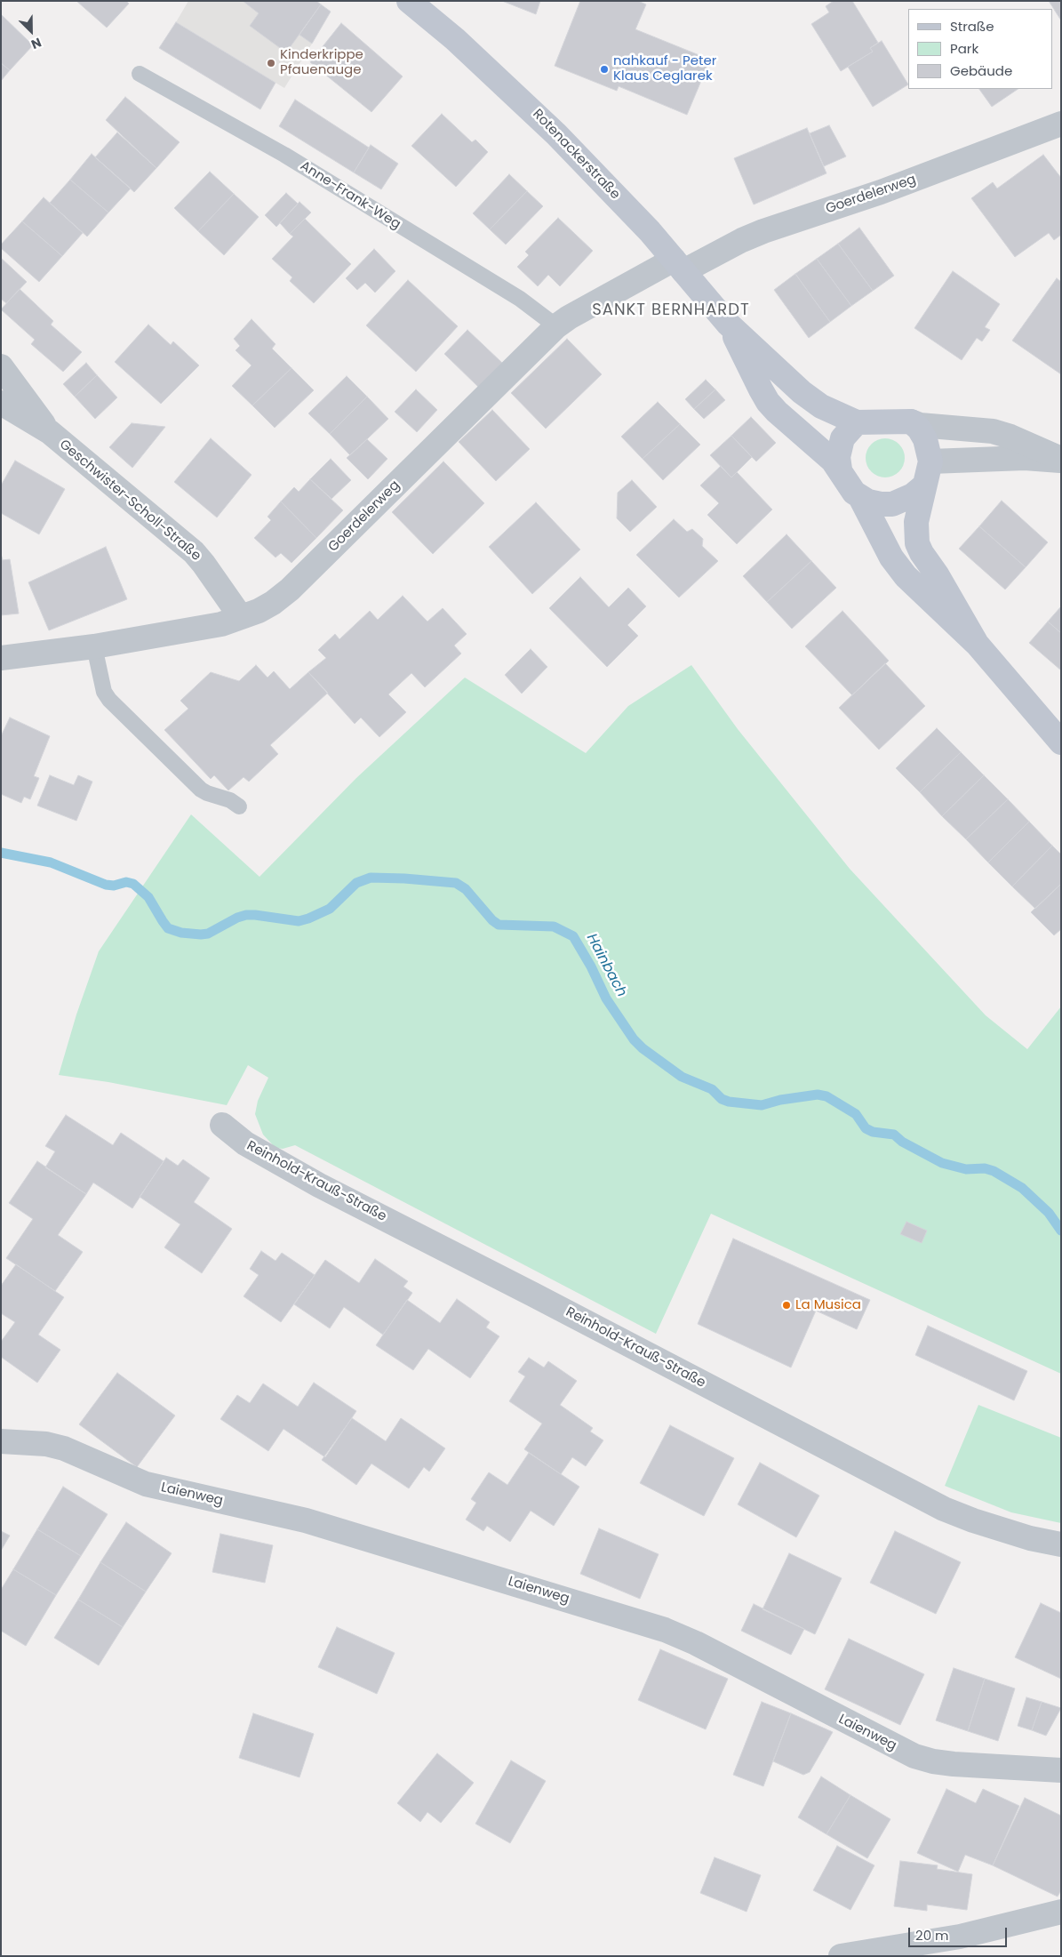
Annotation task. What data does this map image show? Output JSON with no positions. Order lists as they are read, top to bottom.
{
  "streets": {
    "main road": ["Rotenackerstraße"],
    "street": [
      "Goerdelerweg",
      "Geschwister-Scholl-Straße",
      "Reinhold-Krauß-Straße",
      "Laienweg"
    ],
    "lane": ["Anne-Frank-Weg"]
  },
  "crossings": [
    ["Rotenackerstraße", "Goerdelerweg"],
    ["Goerdelerweg", "Anne-Frank-Weg"],
    ["Goerdelerweg", "Geschwister-Scholl-Straße"]
  ],
  "districts": ["SANKT BERNHARDT"],
  "water": ["Hainbach"],
  "places": ["Kinderkrippe Pfauenauge", "nahkauf - Peter Klaus Ceglarek", "La Musica"],
  "legend": ["Straße", "Park", "Gebäude"],
  "scale_bar": "20 m",
  "north": "bottom right"
}
